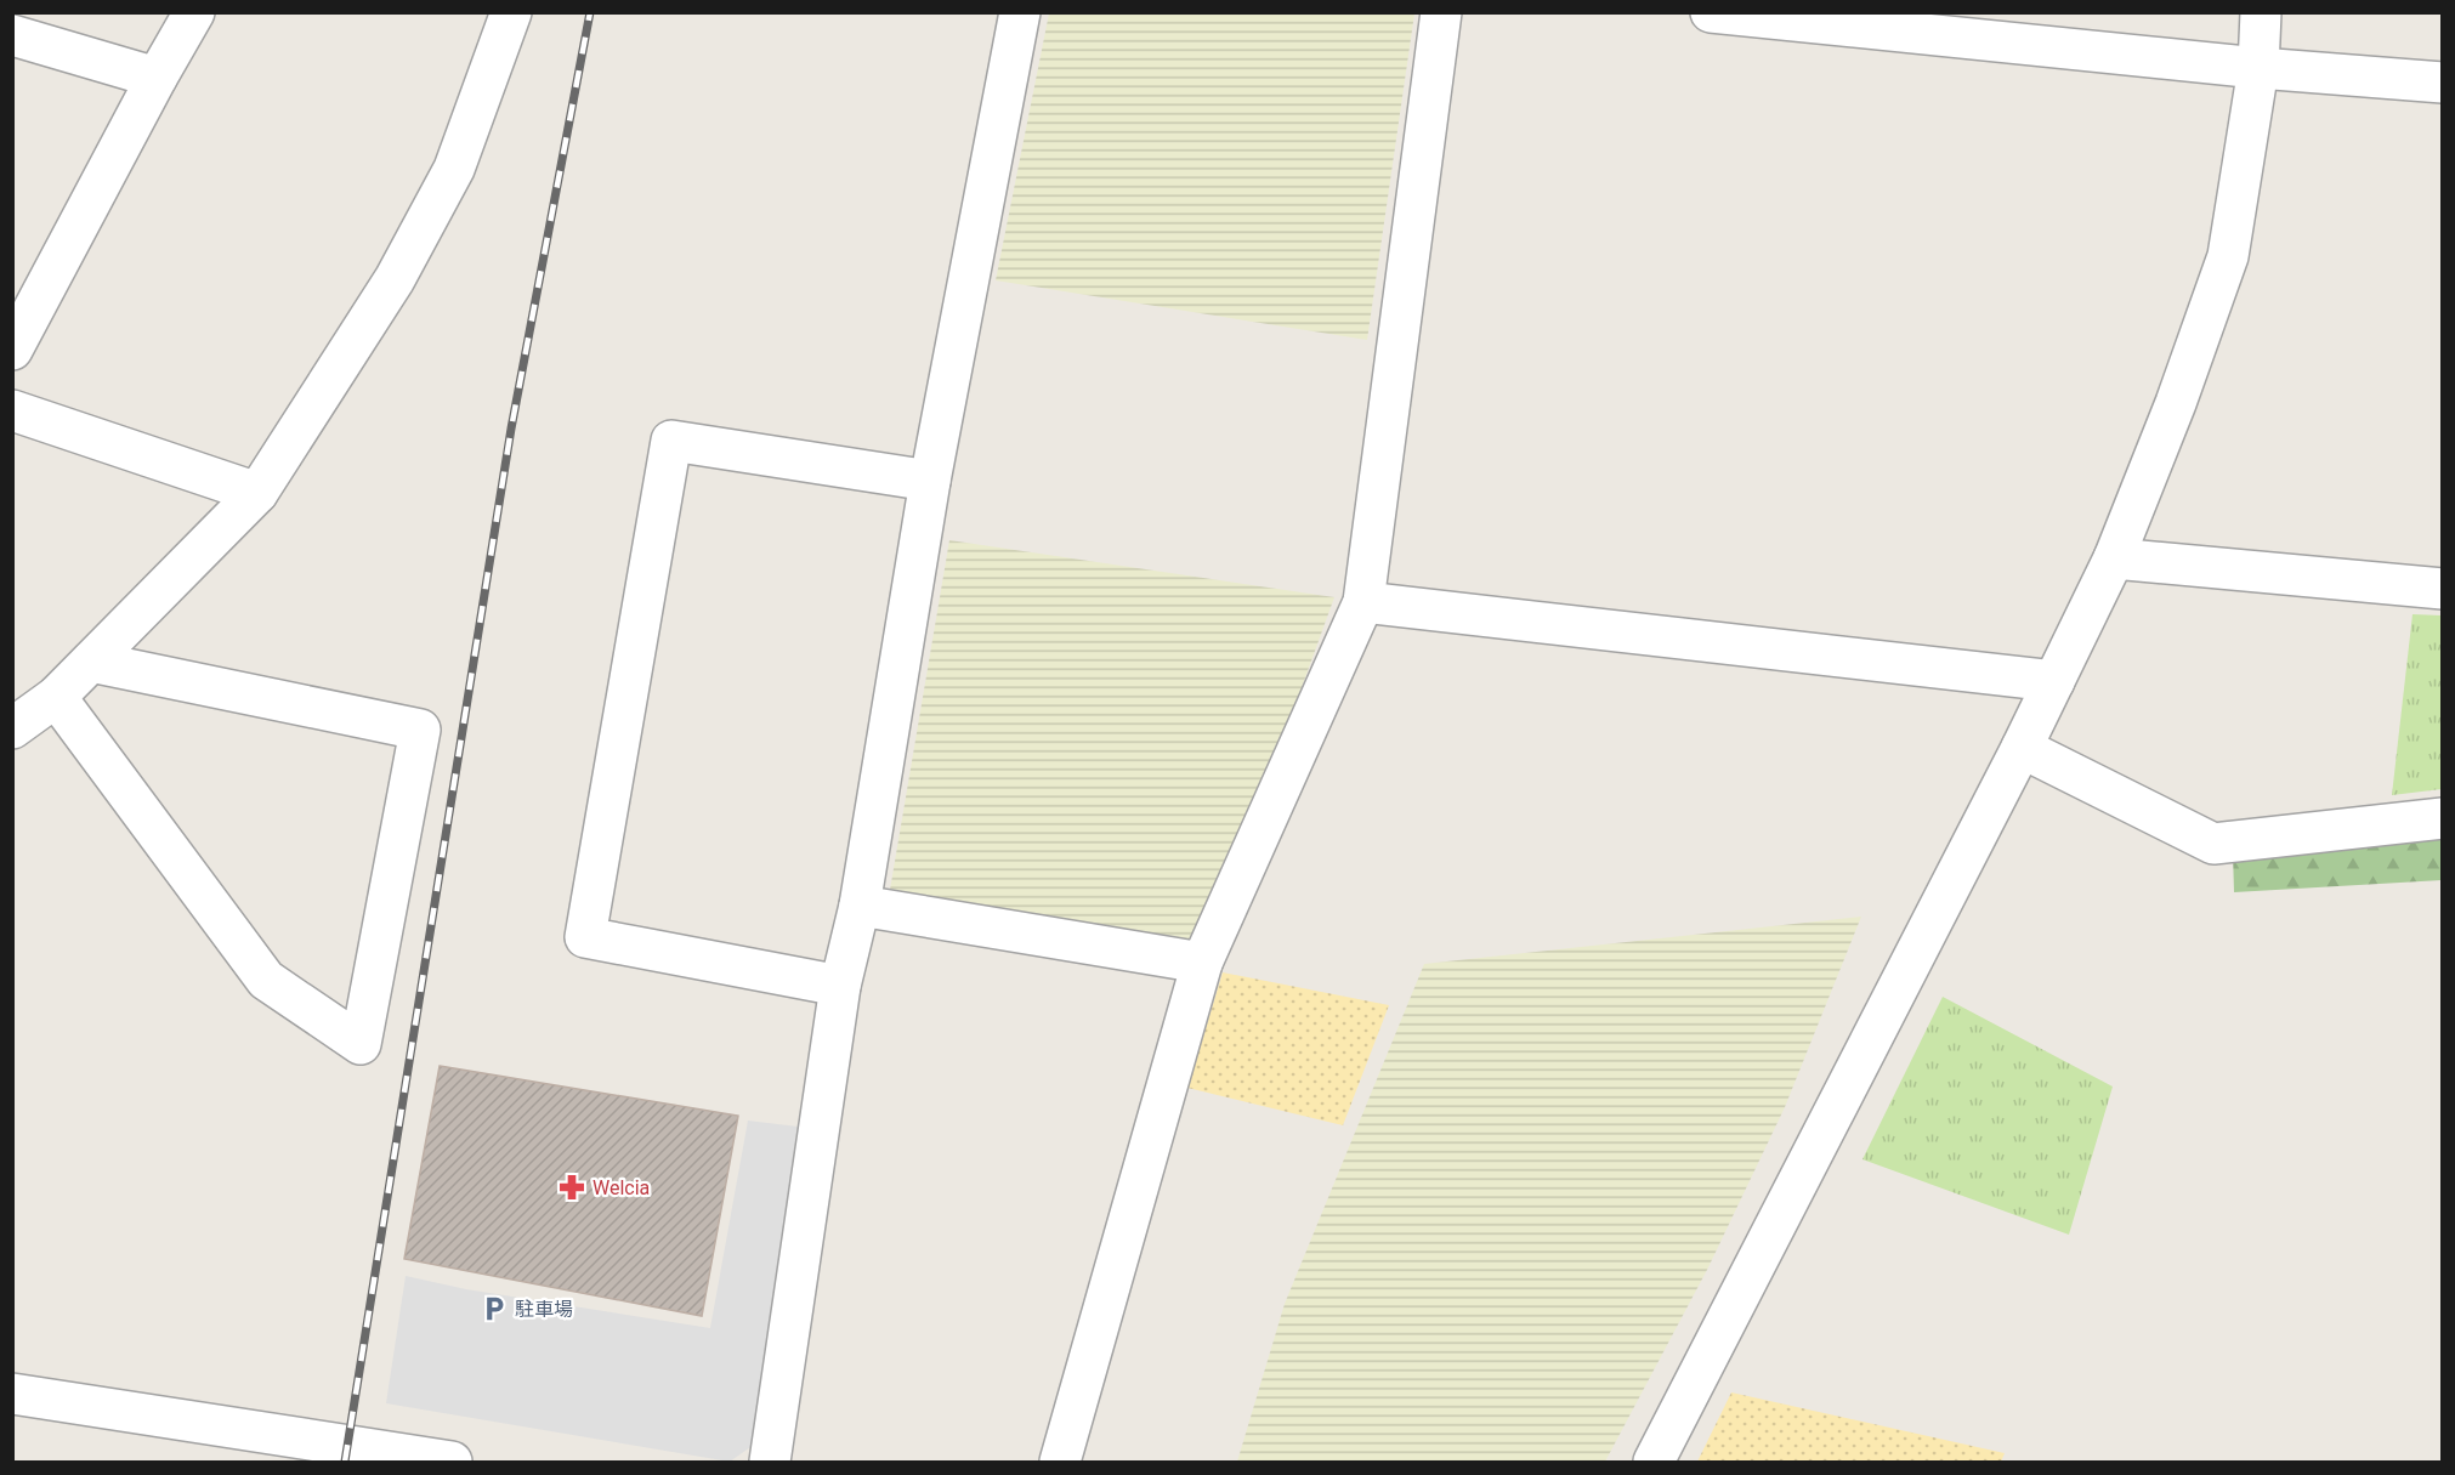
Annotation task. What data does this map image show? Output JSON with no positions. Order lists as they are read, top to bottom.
{
  "places": {
    "pharmacy": ["Welcia"],
    "parking": ["駐車場"]
  }
}
